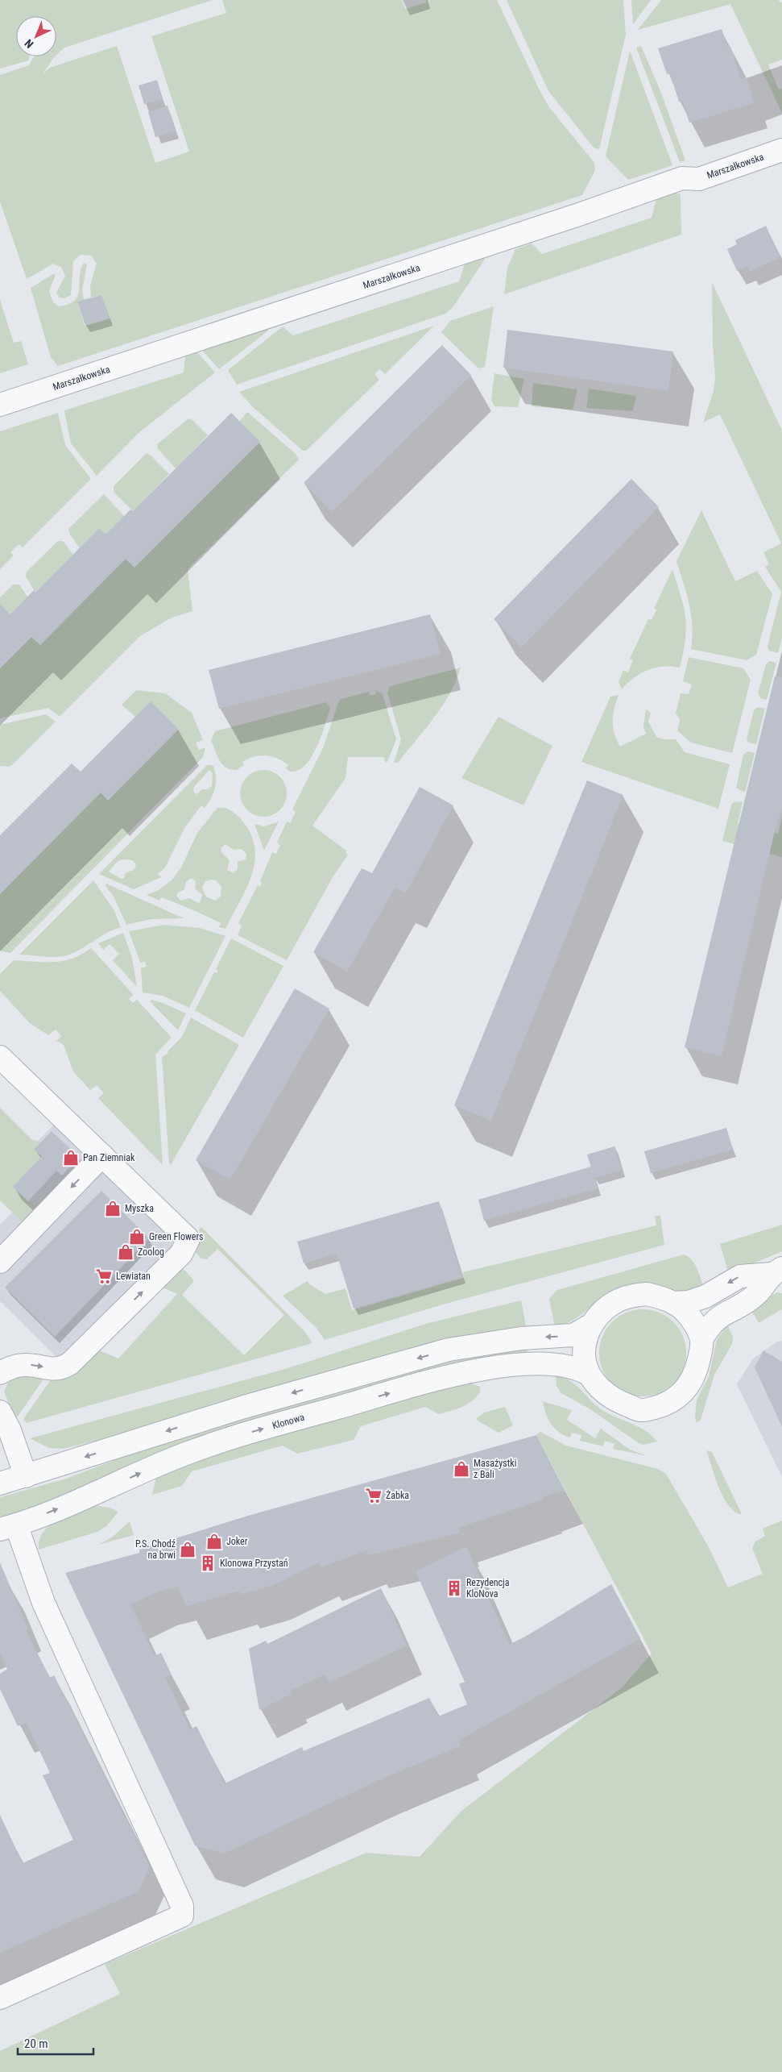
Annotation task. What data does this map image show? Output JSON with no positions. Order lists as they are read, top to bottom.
{
  "streets": {
    "street": ["Marszałkowska", "Klonowa"]
  },
  "places": {
    "shop": [
      "Pan Ziemniak",
      "Myszka",
      "Green Flowers",
      "Zoolog",
      "Masażystki z Bali",
      "Joker",
      "P.S. Chodź na brwi"
    ],
    "supermarket": ["Lewiatan", "Żabka"],
    "building": ["Klonowa Przystań", "Rezydencja KloNova"]
  },
  "scale_bar": "20 m",
  "north": "bottom left"
}
